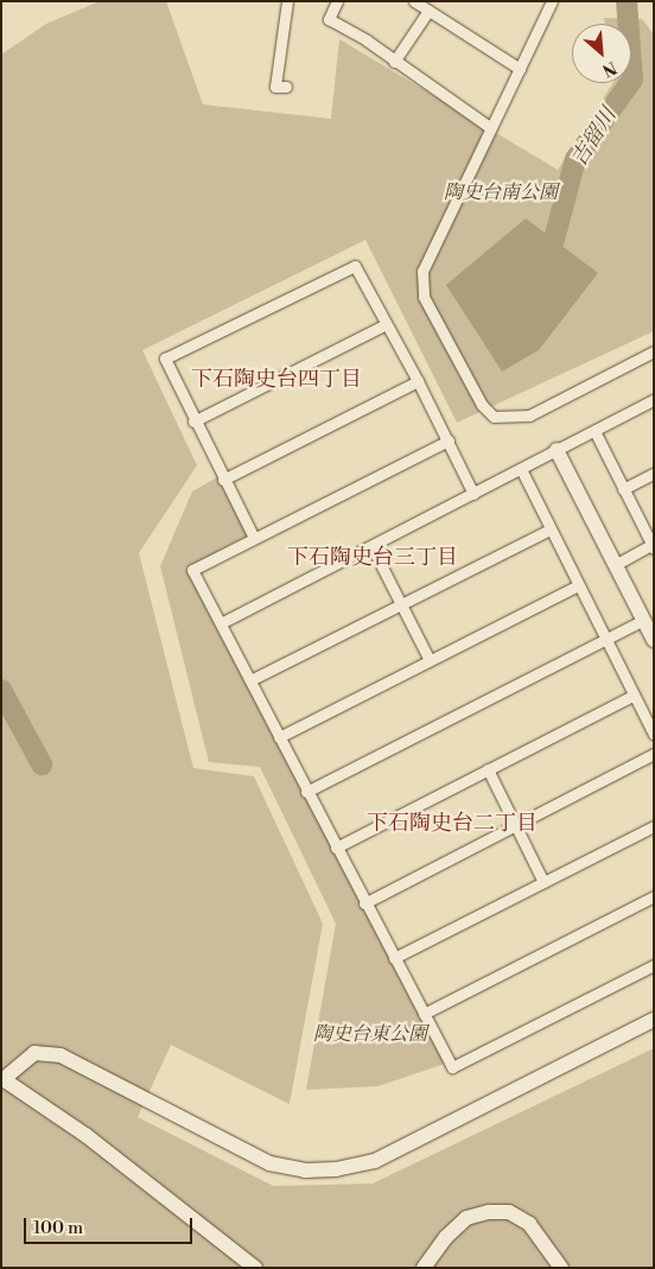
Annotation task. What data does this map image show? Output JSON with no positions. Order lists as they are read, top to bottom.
{
  "districts": ["下石陶史台四丁目", "下石陶史台三丁目", "下石陶史台二丁目"],
  "water": ["吉留川"],
  "parks": ["陶史台南公園", "陶史台東公園"],
  "scale_bar": "100 m",
  "north": "bottom right"
}
